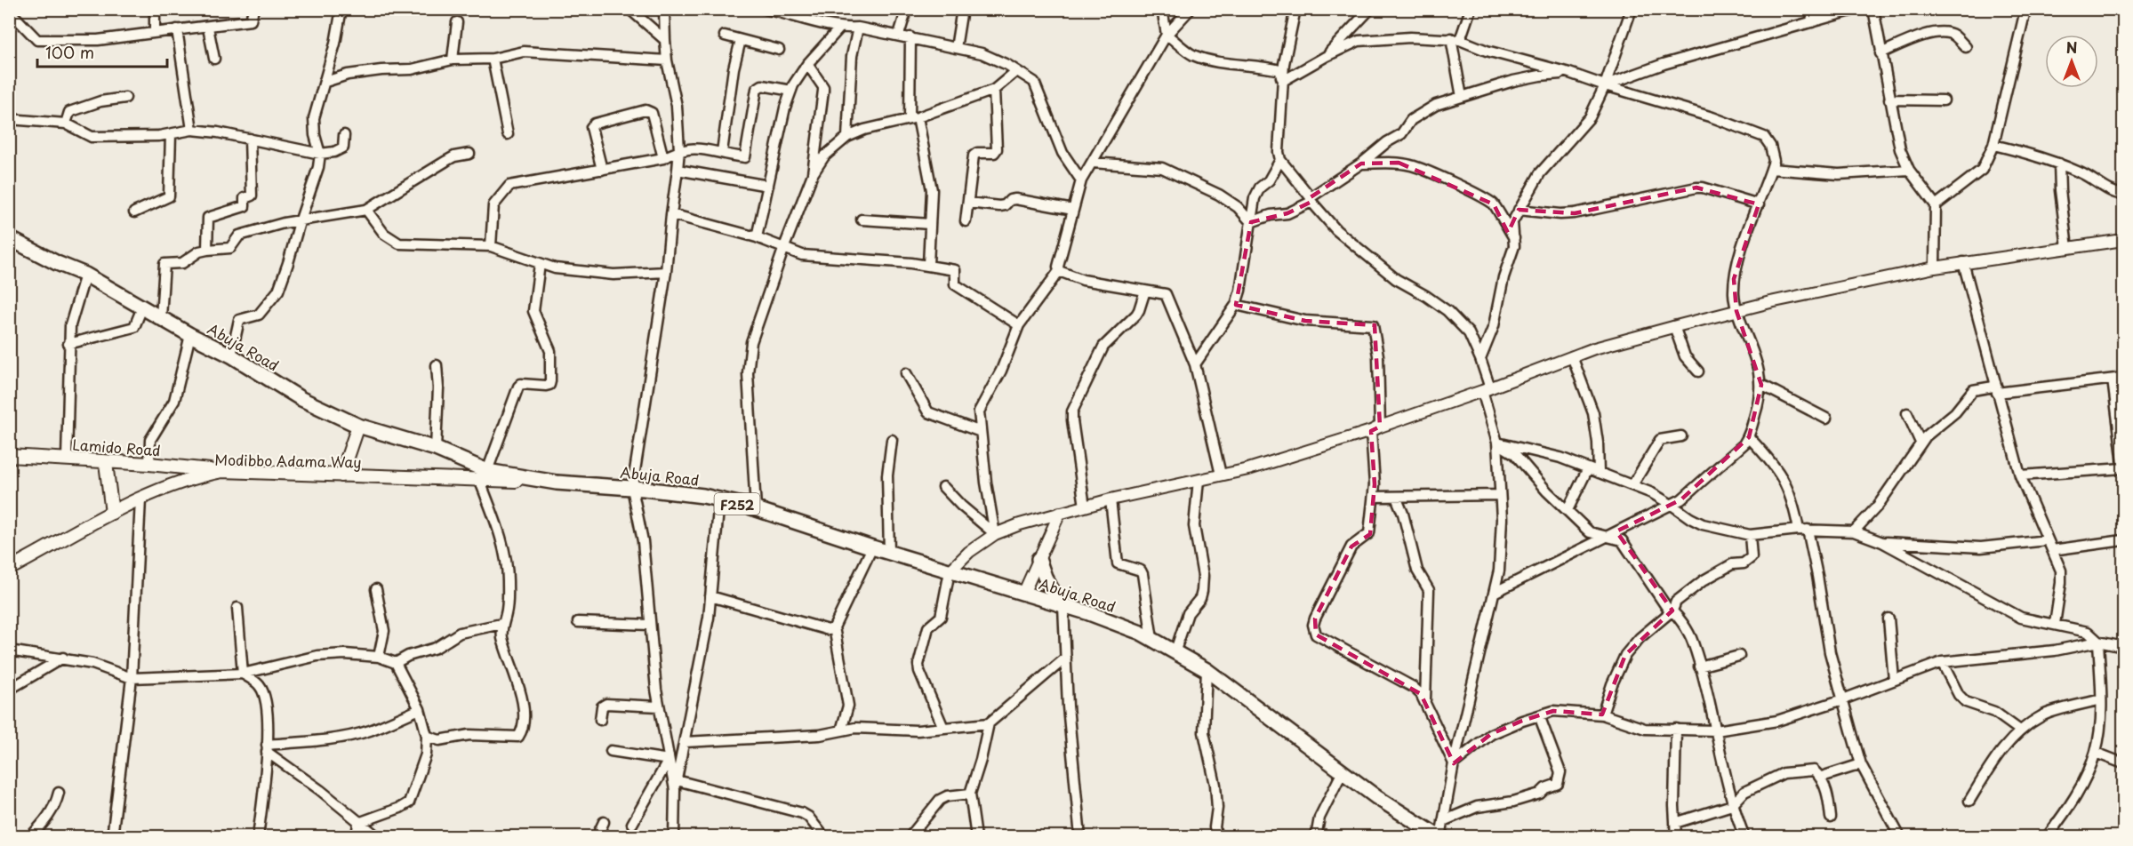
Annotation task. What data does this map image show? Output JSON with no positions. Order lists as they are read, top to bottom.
{
  "streets": {
    "main road": [
      "Abuja Road",
      "Lamido Road",
      "Modibbo Adama Way",
      "F252"
    ]
  },
  "crossings": [
    ["Abuja Road", "Modibbo Adama Way"],
    ["Lamido Road", "Modibbo Adama Way"]
  ],
  "scale_bar": "100 m",
  "north": "top"
}
